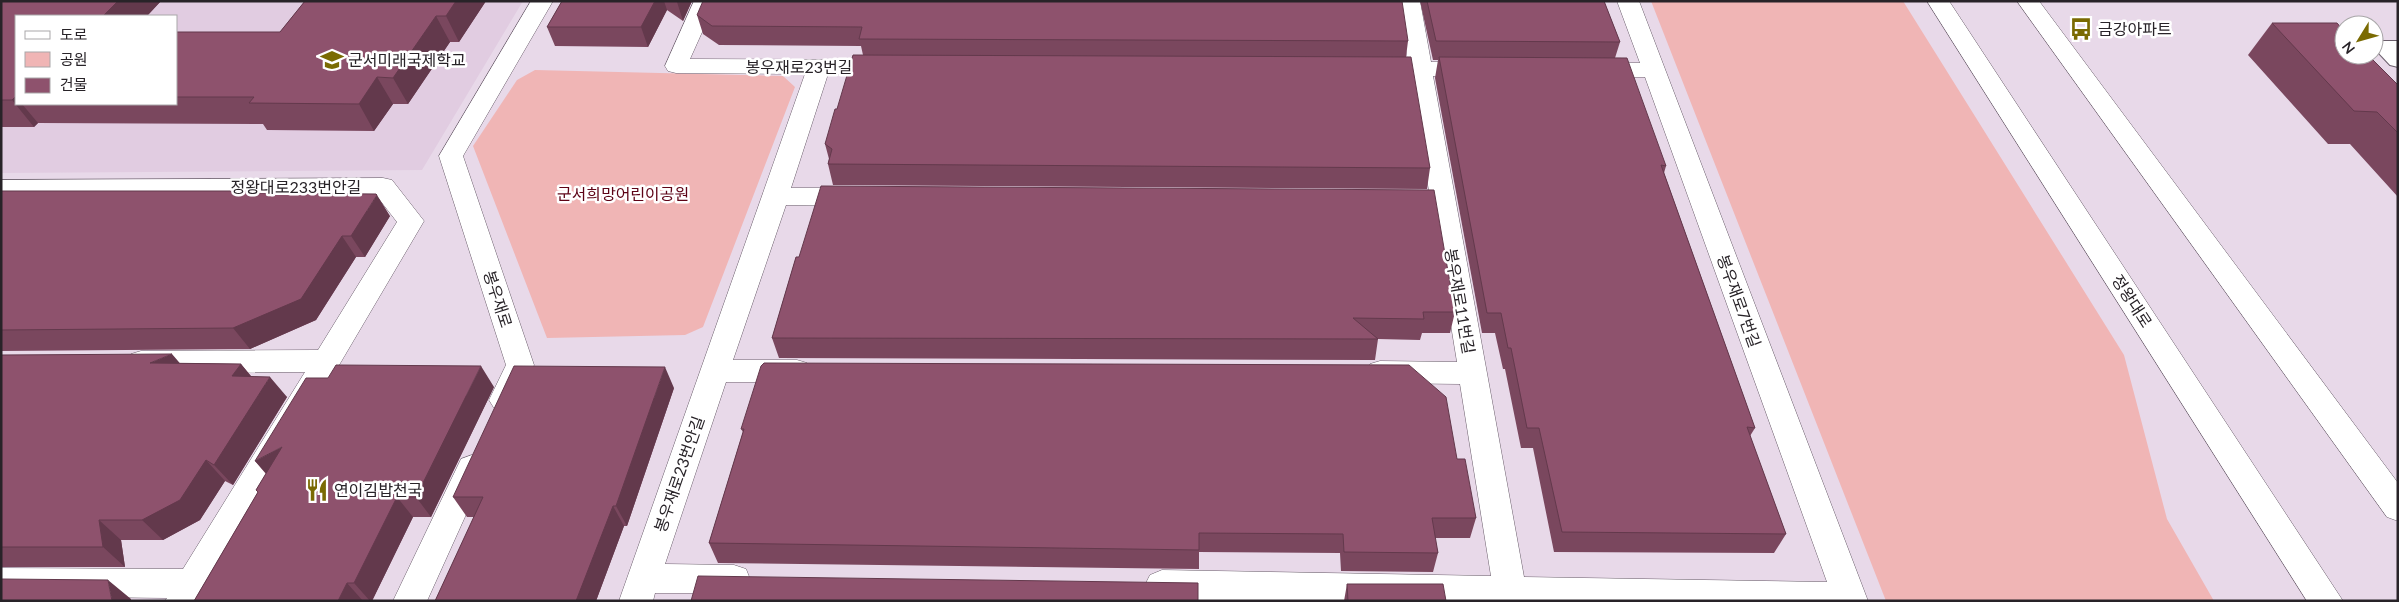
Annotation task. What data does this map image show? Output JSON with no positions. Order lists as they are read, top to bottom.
{
  "streets": {
    "street": [
      "봉우재로23번길",
      "정왕대로233번안길",
      "봉우재로",
      "봉우재로11번길",
      "봉우재로7번길",
      "정왕대로",
      "봉우재로23번안길"
    ]
  },
  "crossings": [
    ["봉우재로23번길", "봉우재로23번안길"]
  ],
  "parks": ["군서희망어린이공원"],
  "places": {
    "bus stop": ["금강아파트"],
    "school or university": ["군서미래국제학교"],
    "restaurant": ["연이김밥천국"]
  },
  "legend": ["도로", "공원", "건물"],
  "north": "bottom left"
}
